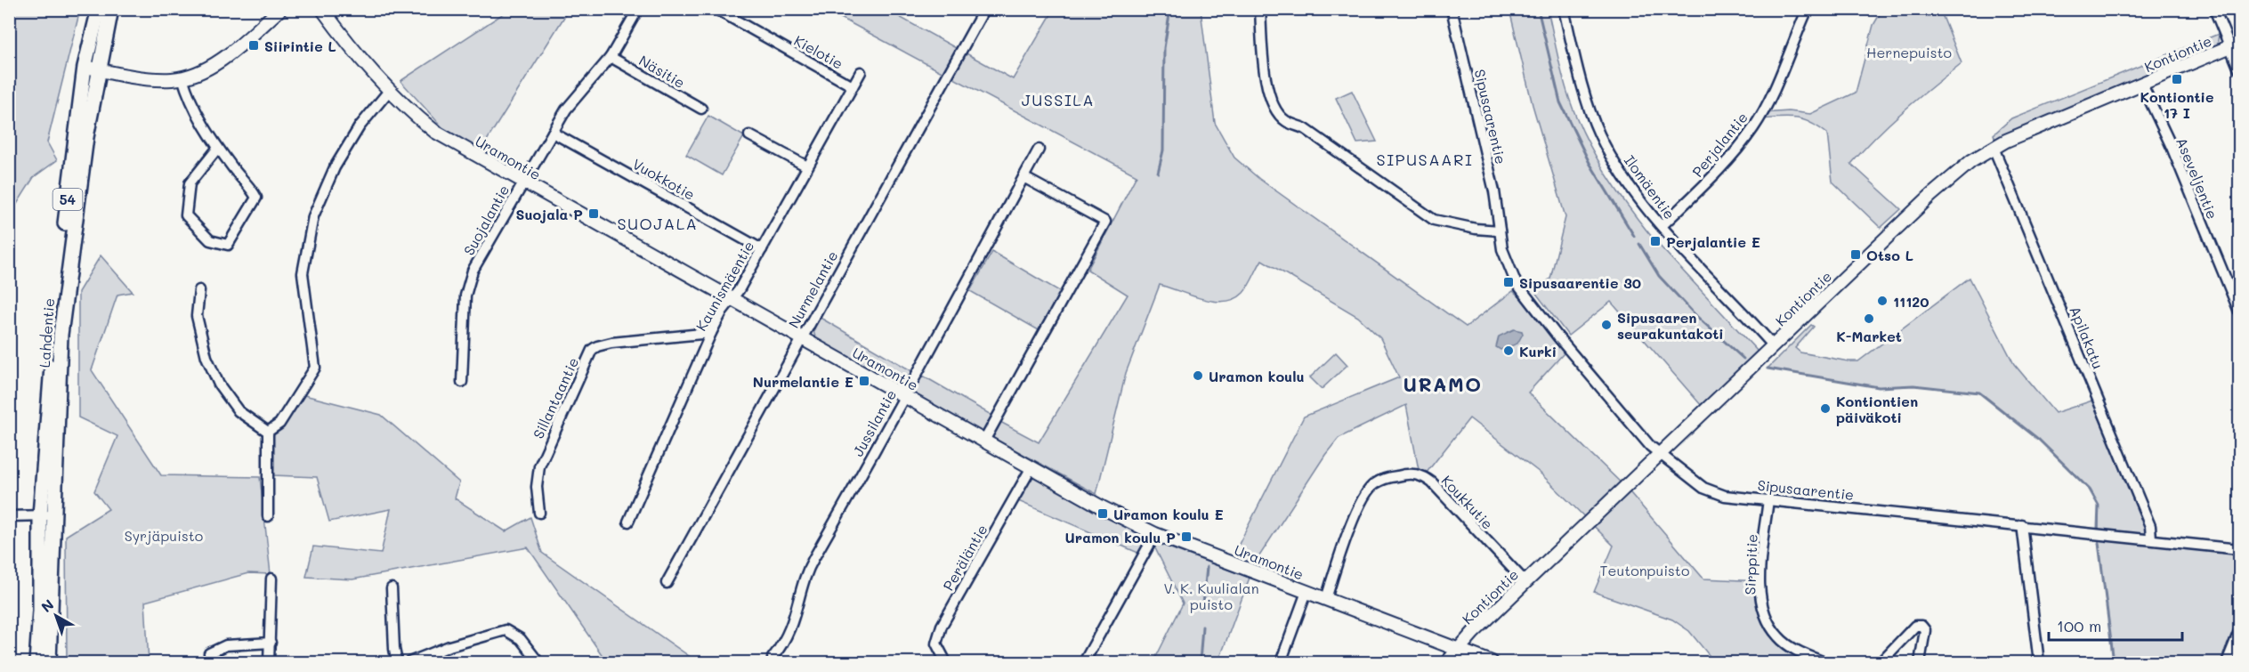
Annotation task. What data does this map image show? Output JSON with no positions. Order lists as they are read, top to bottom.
{
  "streets": {
    "main road": ["54", "Lahdentie"],
    "street": [
      "Kielotie",
      "Kontiontie",
      "Näsitie",
      "Sipusaarentie",
      "Perjalantie",
      "Uramontie",
      "Aseveljentie",
      "Vuokkotie",
      "Ilomäentie",
      "Suojalantie",
      "Kaunismäentie",
      "Nurmelantie",
      "Apilakatu",
      "Sillantaantie",
      "Jussilantie",
      "Koukkutie",
      "Peräläntie",
      "Sirppitie"
    ]
  },
  "crossings": [
    ["Kielotie", "Kaunismäentie"],
    ["Kontiontie", "Sipusaarentie"],
    ["Kontiontie", "Uramontie"],
    ["Kontiontie", "Aseveljentie"],
    ["Kontiontie", "Ilomäentie"],
    ["Kontiontie", "Apilakatu"],
    ["Kontiontie", "Koukkutie"],
    ["Näsitie", "Suojalantie"],
    ["Sipusaarentie", "Apilakatu"],
    ["Sipusaarentie", "Sirppitie"],
    ["Perjalantie", "Ilomäentie"],
    ["Uramontie", "Suojalantie"],
    ["Uramontie", "Kaunismäentie"],
    ["Uramontie", "Nurmelantie"],
    ["Uramontie", "Jussilantie"],
    ["Uramontie", "Koukkutie"],
    ["Uramontie", "Peräläntie"],
    ["Vuokkotie", "Suojalantie"],
    ["Vuokkotie", "Kaunismäentie"],
    ["Kaunismäentie", "Sillantaantie"]
  ],
  "districts": [
    "JUSSILA",
    "SIPUSAARI",
    "SUOJALA",
    "URAMO"
  ],
  "parks": [
    "Hernepuisto",
    "Syrjäpuisto",
    "Teutonpuisto",
    "V. K. Kuulialan puisto"
  ],
  "places": {
    "transit": [
      "Siirintie L",
      "Kontiontie 17 I",
      "Suojala P",
      "Perjalantie E",
      "Otso L",
      "Sipusaarentie 30",
      "Nurmelantie E",
      "Uramon koulu E",
      "Uramon koulu P"
    ],
    "other": [
      "11120",
      "K-Market",
      "Sipusaaren seurakuntakoti",
      "Kurki",
      "Uramon koulu",
      "Kontiontien päiväkoti"
    ]
  },
  "scale_bar": "100 m",
  "north": "top left"
}
